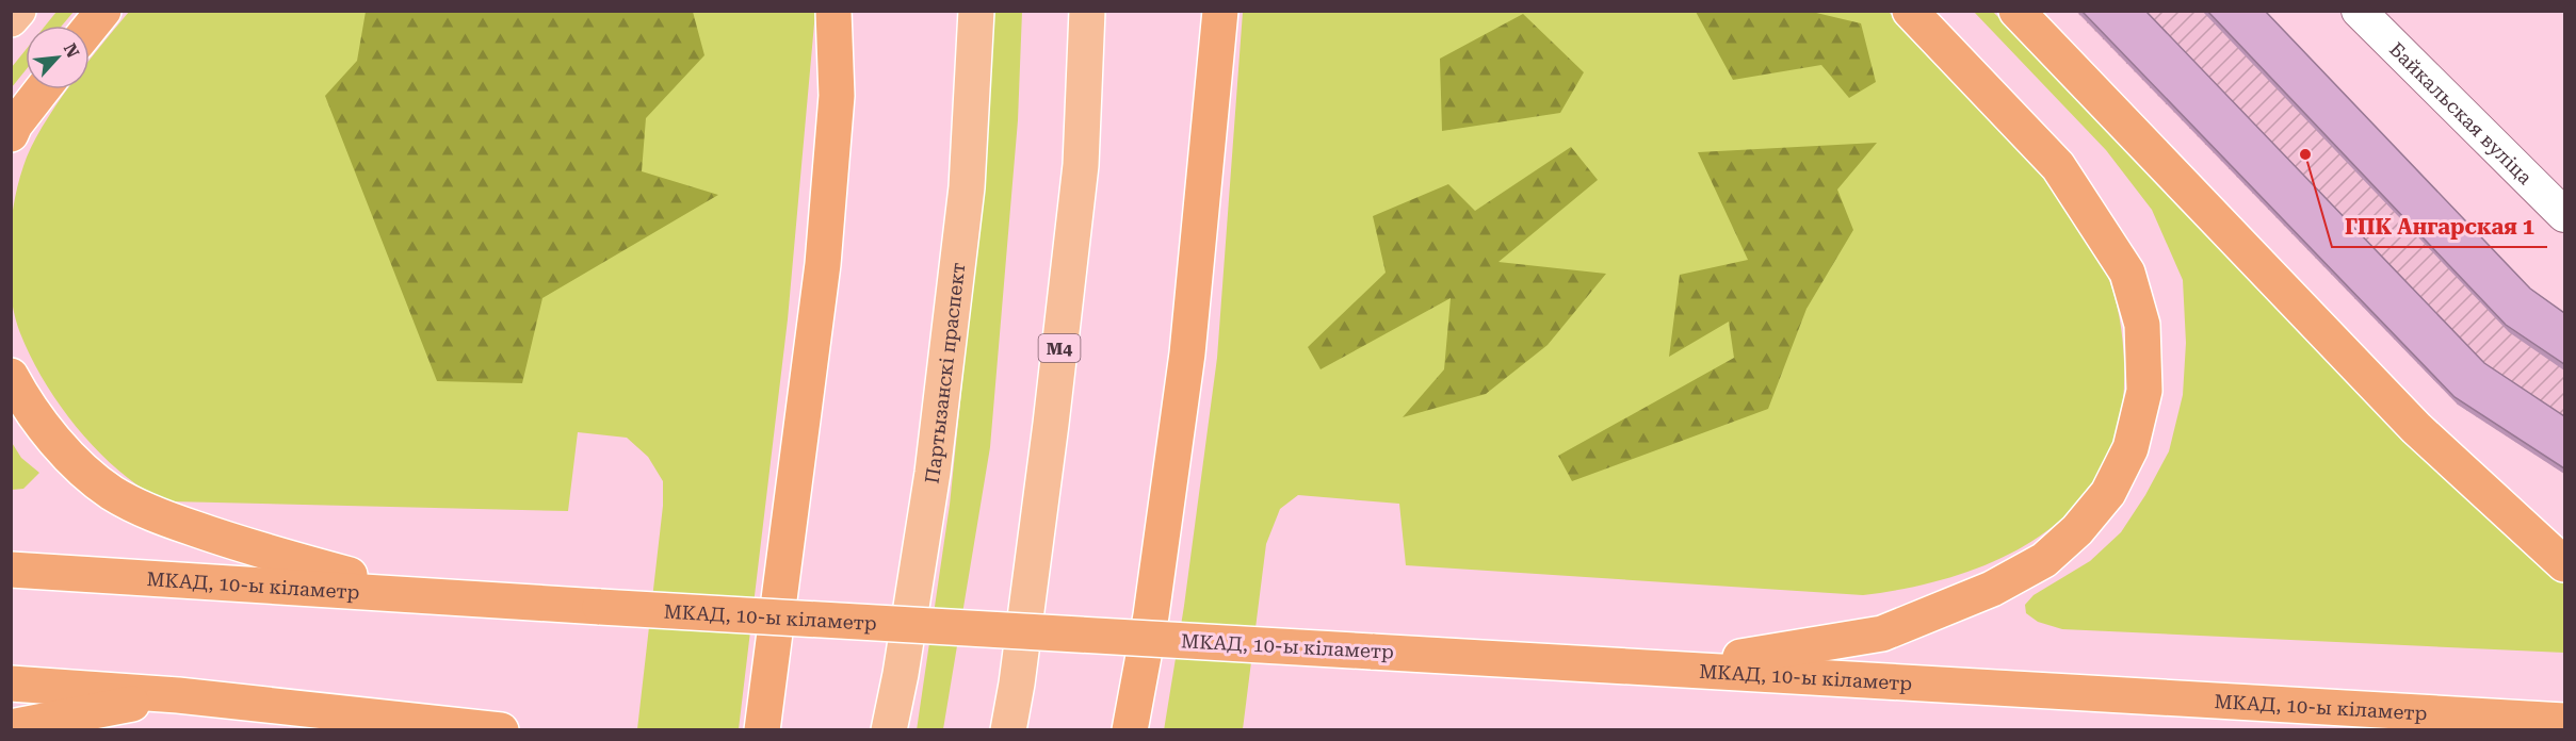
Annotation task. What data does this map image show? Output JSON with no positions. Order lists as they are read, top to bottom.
{
  "streets": {
    "highway": ["МКАД, 10-ы кіламетр"],
    "main road": ["М4", "Партызанскі праспект"],
    "street": ["Байкальская вуліца"]
  },
  "places": ["ГПК Ангарская 1"],
  "north": "top right"
}
